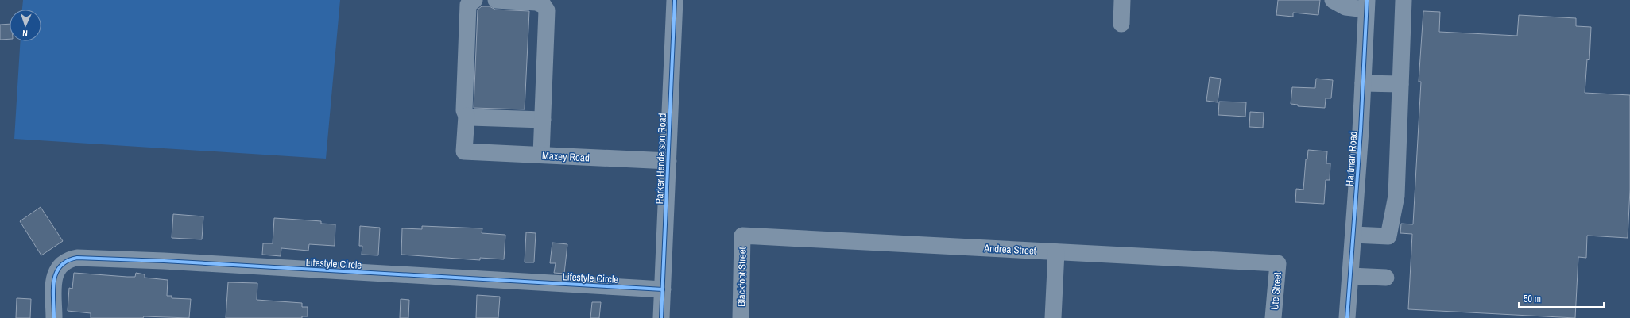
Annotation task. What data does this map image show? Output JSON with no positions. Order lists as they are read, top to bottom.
{
  "streets": {
    "street": [
      "Maxey Road",
      "Parker Henderson Road",
      "Hartman Road",
      "Andrea Street",
      "Lifestyle Circle",
      "Blackfoot Street",
      "Ute Street"
    ]
  },
  "crossings": [
    ["Maxey Road", "Parker Henderson Road"],
    ["Parker Henderson Road", "Lifestyle Circle"],
    ["Andrea Street", "Blackfoot Street"],
    ["Andrea Street", "Ute Street"]
  ],
  "scale_bar": "50 m",
  "north": "bottom"
}
